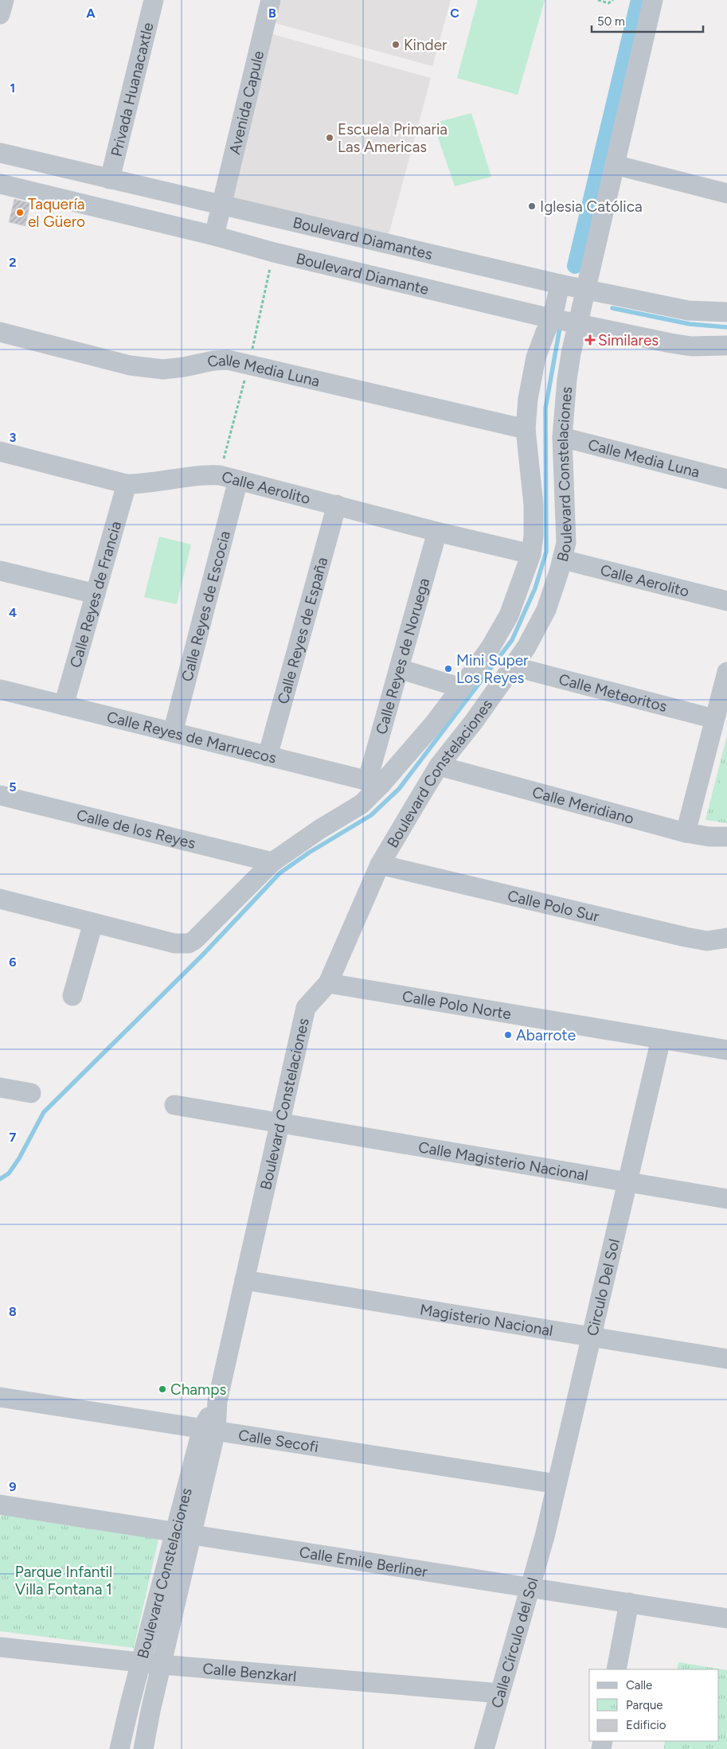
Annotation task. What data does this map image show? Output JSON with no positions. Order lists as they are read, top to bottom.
{
  "streets": {
    "street": [
      "Privada Huanacaxtle",
      "Avenida Capule",
      "Boulevard Diamantes",
      "Boulevard Diamante",
      "Calle Media Luna",
      "Boulevard Constelaciones",
      "Calle Aerolito",
      "Calle Reyes de Francia",
      "Calle Reyes de Escocia",
      "Calle Reyes de España",
      "Calle Reyes de Noruega",
      "Calle Meteoritos",
      "Calle Reyes de Marruecos",
      "Calle Meridiano",
      "Calle de los Reyes",
      "Calle Polo Sur",
      "Calle Polo Norte",
      "Calle Magisterio Nacional",
      "Circulo Del Sol",
      "Magisterio Nacional",
      "Calle Secofi",
      "Calle Emile Berliner",
      "Calle Círculo del Sol",
      "Calle Benzkarl"
    ]
  },
  "crossings": [
    ["Privada Huanacaxtle", "Boulevard Diamantes"],
    ["Avenida Capule", "Boulevard Diamantes"],
    ["Avenida Capule", "Boulevard Diamante"],
    ["Boulevard Diamantes", "Boulevard Constelaciones"],
    ["Boulevard Diamante", "Boulevard Constelaciones"],
    ["Calle Media Luna", "Boulevard Constelaciones"],
    ["Boulevard Constelaciones", "Calle Aerolito"],
    ["Boulevard Constelaciones", "Calle Reyes de Noruega"],
    ["Boulevard Constelaciones", "Calle Meteoritos"],
    ["Boulevard Constelaciones", "Calle Reyes de Marruecos"],
    ["Boulevard Constelaciones", "Calle Meridiano"],
    ["Boulevard Constelaciones", "Calle de los Reyes"],
    ["Boulevard Constelaciones", "Calle Polo Sur"],
    ["Boulevard Constelaciones", "Calle Polo Norte"],
    ["Boulevard Constelaciones", "Calle Magisterio Nacional"],
    ["Boulevard Constelaciones", "Magisterio Nacional"],
    ["Boulevard Constelaciones", "Calle Secofi"],
    ["Boulevard Constelaciones", "Calle Emile Berliner"],
    ["Boulevard Constelaciones", "Calle Benzkarl"],
    ["Calle Aerolito", "Calle Reyes de Francia"],
    ["Calle Aerolito", "Calle Reyes de Escocia"],
    ["Calle Aerolito", "Calle Reyes de España"],
    ["Calle Aerolito", "Calle Reyes de Noruega"],
    ["Calle Reyes de Francia", "Calle Reyes de Marruecos"],
    ["Calle Reyes de Escocia", "Calle Reyes de Marruecos"],
    ["Calle Reyes de España", "Calle Reyes de Marruecos"],
    ["Calle Reyes de Noruega", "Calle Reyes de Marruecos"],
    ["Calle Polo Norte", "Circulo Del Sol"],
    ["Calle Magisterio Nacional", "Circulo Del Sol"],
    ["Circulo Del Sol", "Magisterio Nacional"],
    ["Circulo Del Sol", "Calle Secofi"],
    ["Circulo Del Sol", "Calle Círculo del Sol"],
    ["Calle Emile Berliner", "Calle Círculo del Sol"],
    ["Calle Círculo del Sol", "Calle Benzkarl"]
  ],
  "parks": ["Parque Infantil Villa Fontana 1"],
  "places": {
    "other": [
      "Kinder",
      "Escuela Primaria Las Americas",
      "Iglesia Católica",
      "Taquería el Güero",
      "Mini Super Los Reyes",
      "Abarrote",
      "Champs"
    ],
    "health": ["Similares"]
  },
  "legend": ["Calle", "Parque", "Edificio"],
  "scale_bar": "50 m",
  "grid": {
    "columns": ["A", "B", "C"],
    "rows": [
      "1",
      "2",
      "3",
      "4",
      "5",
      "6",
      "7",
      "8",
      "9"
    ]
  }
}
